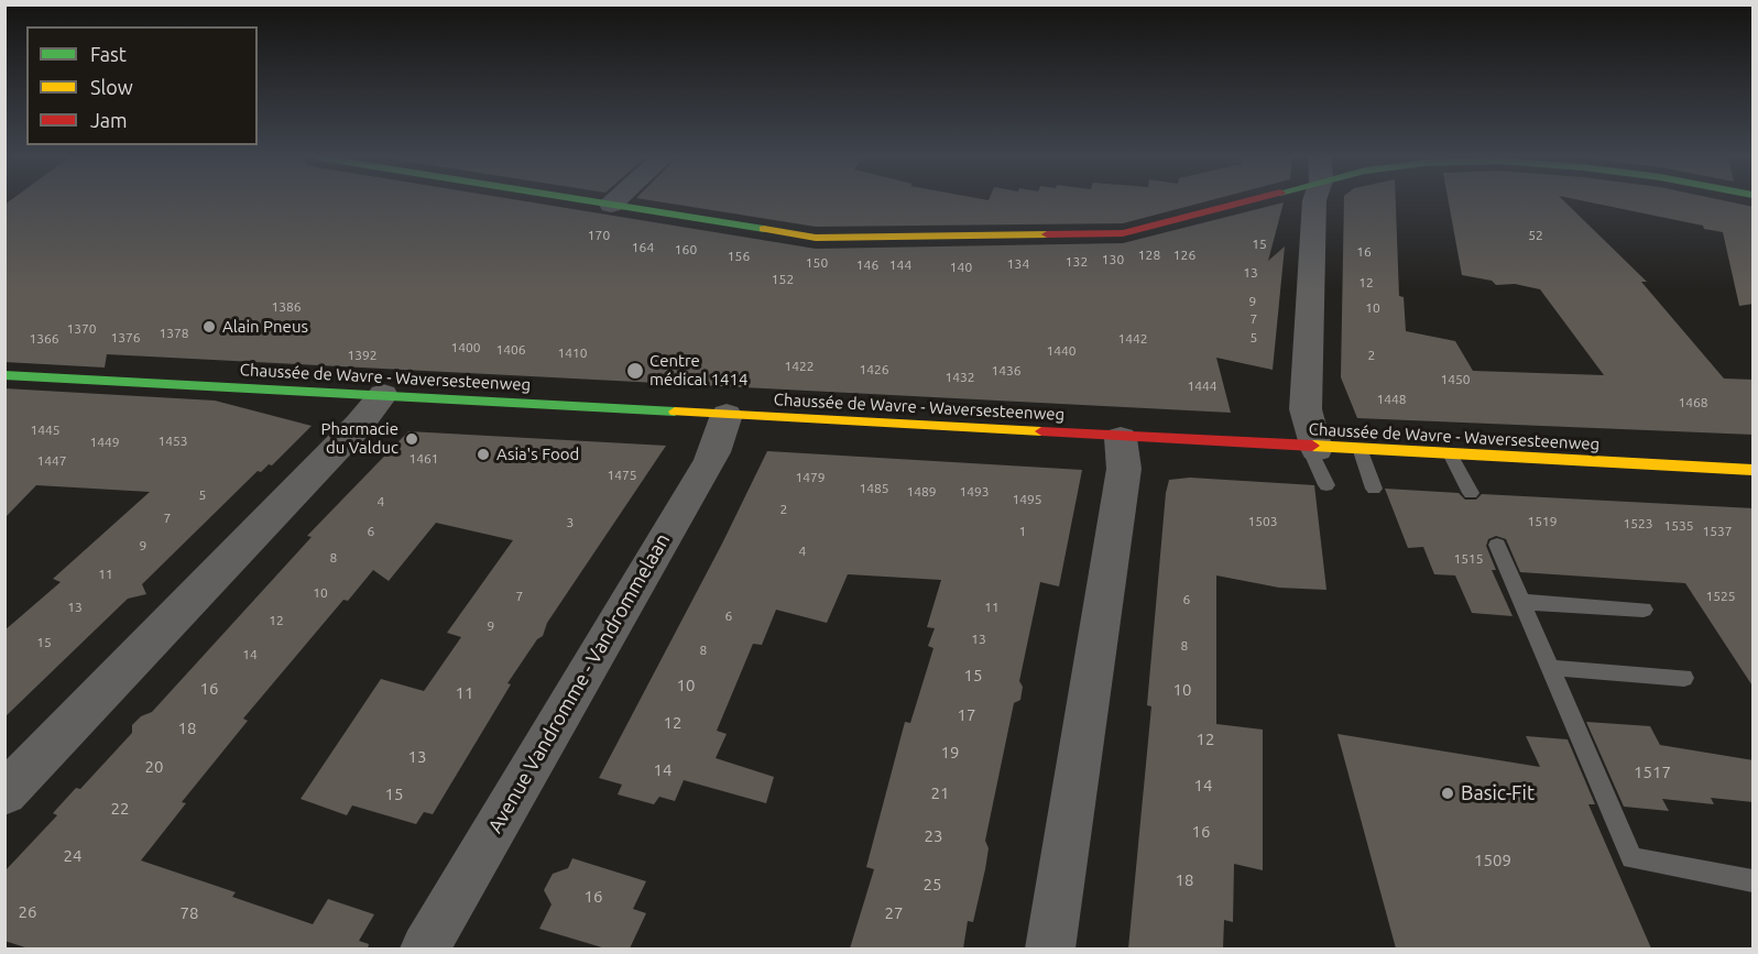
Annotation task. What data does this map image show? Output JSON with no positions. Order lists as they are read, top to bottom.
{
  "streets": {
    "street": ["Chaussée de Wavre - Waversesteenweg", "Avenue Vandromme - Vandrommelaan"]
  },
  "crossings": [
    ["Chaussée de Wavre - Waversesteenweg", "Avenue Vandromme - Vandrommelaan"]
  ],
  "places": [
    "Alain Pneus",
    "Centre médical 1414",
    "Pharmacie du Valduc",
    "Asia's Food",
    "Basic-Fit"
  ],
  "house_numbers": [
    "170",
    "52",
    "15",
    "164",
    "160",
    "16",
    "128",
    "126",
    "156",
    "130",
    "132",
    "150",
    "134",
    "146",
    "144",
    "140",
    "13",
    "152",
    "12",
    "9",
    "1386",
    "10",
    "7",
    "1370",
    "1378",
    "1376",
    "5",
    "1366",
    "1442",
    "1400",
    "1406",
    "1440",
    "1410",
    "1392",
    "2",
    "1422",
    "1426",
    "1436",
    "1432",
    "1450",
    "1444",
    "1448",
    "1468",
    "1445",
    "1453",
    "1449",
    "1461",
    "1447",
    "1475",
    "1479",
    "1485",
    "1489",
    "1493",
    "5",
    "1495",
    "4",
    "2",
    "7",
    "1503",
    "1519",
    "3",
    "1523",
    "1535",
    "6",
    "1",
    "1537",
    "9",
    "4",
    "8",
    "1515",
    "11",
    "10",
    "7",
    "1525",
    "6",
    "13",
    "11",
    "6",
    "12",
    "9",
    "13",
    "15",
    "8",
    "8",
    "14",
    "15",
    "10",
    "16",
    "10",
    "11",
    "17",
    "12",
    "18",
    "12",
    "19",
    "13",
    "20",
    "14",
    "1517",
    "14",
    "21",
    "15",
    "22",
    "16",
    "23",
    "24",
    "1509",
    "18",
    "25",
    "16",
    "26",
    "78",
    "27"
  ],
  "legend": ["Fast", "Slow", "Jam"]
}
